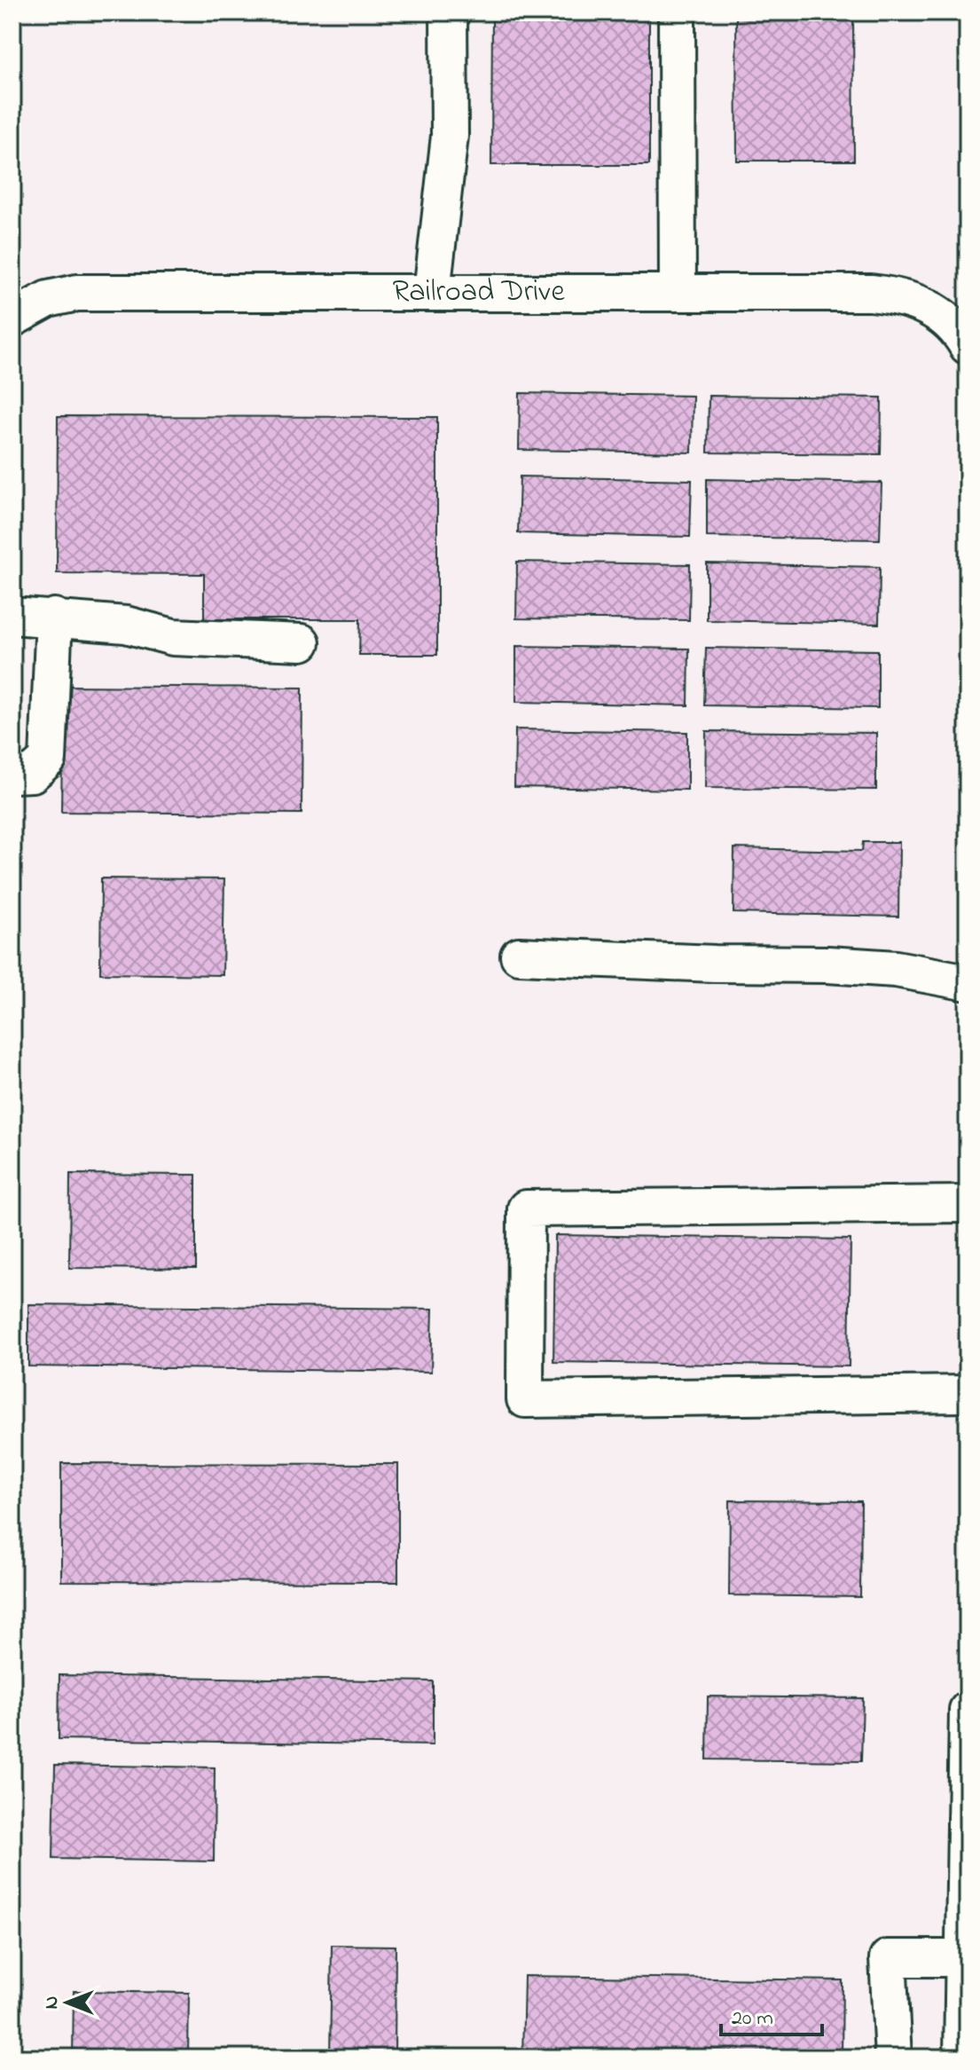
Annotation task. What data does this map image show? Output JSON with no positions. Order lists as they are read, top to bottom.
{
  "streets": {
    "street": ["Railroad Drive"]
  },
  "scale_bar": "20 m",
  "north": "left"
}
